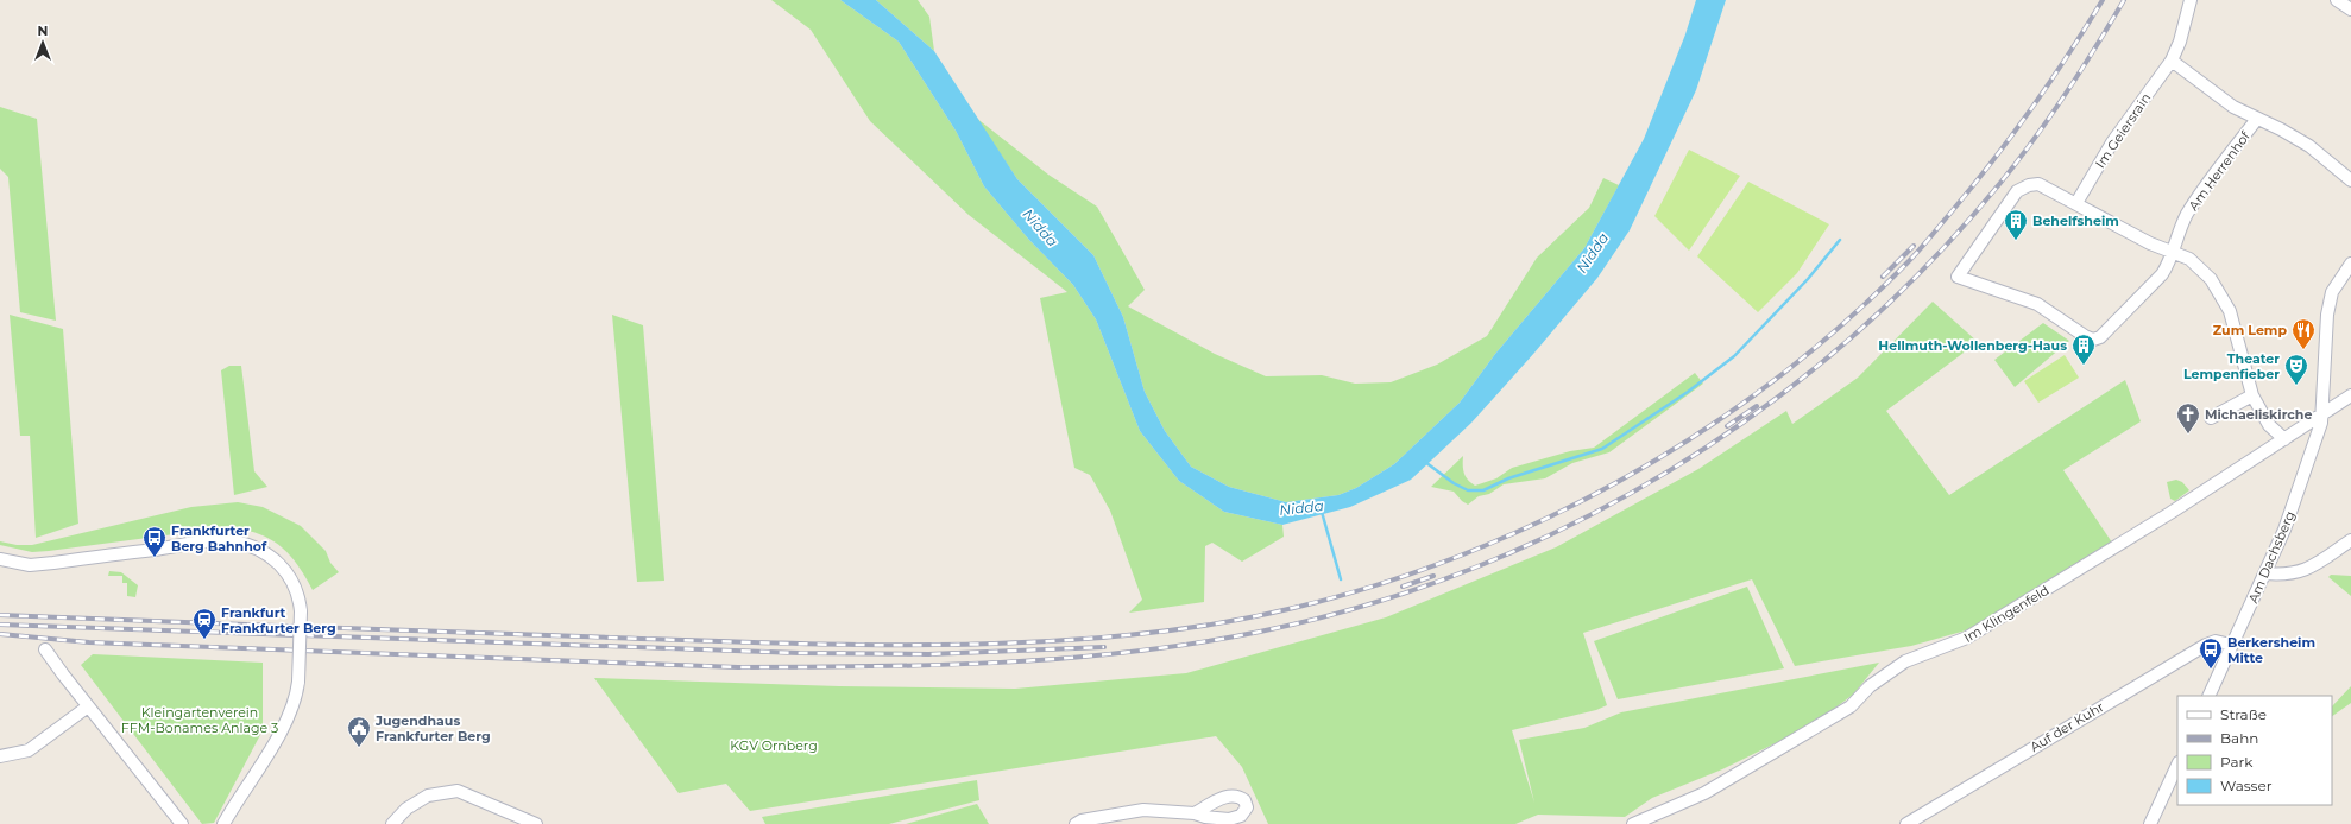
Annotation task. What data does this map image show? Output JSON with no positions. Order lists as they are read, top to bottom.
{
  "streets": {
    "street": [
      "Im Geiersrain",
      "Am Herrenhof",
      "Am Dachsberg",
      "Im Klingenfeld",
      "Auf der Kuhr"
    ]
  },
  "crossings": [
    ["Im Geiersrain", "Am Herrenhof"],
    ["Am Dachsberg", "Im Klingenfeld"],
    ["Am Dachsberg", "Auf der Kuhr"]
  ],
  "water": ["Nidda"],
  "parks": ["Kleingartenverein FFM-Bonames Anlage 3", "KGV Ornberg"],
  "places": {
    "building": ["Behelfsheim", "Hellmuth-Wollenberg-Haus"],
    "restaurant": ["Zum Lemp"],
    "theatre": ["Theater Lempenfieber"],
    "church": ["Michaeliskirche"],
    "bus stop": ["Frankfurter Berg Bahnhof", "Berkersheim Mitte"],
    "station": ["Frankfurt Frankfurter Berg"],
    "public building": ["Jugendhaus Frankfurter Berg"]
  },
  "legend": [
    "Straße",
    "Bahn",
    "Park",
    "Wasser"
  ],
  "north": "top"
}
